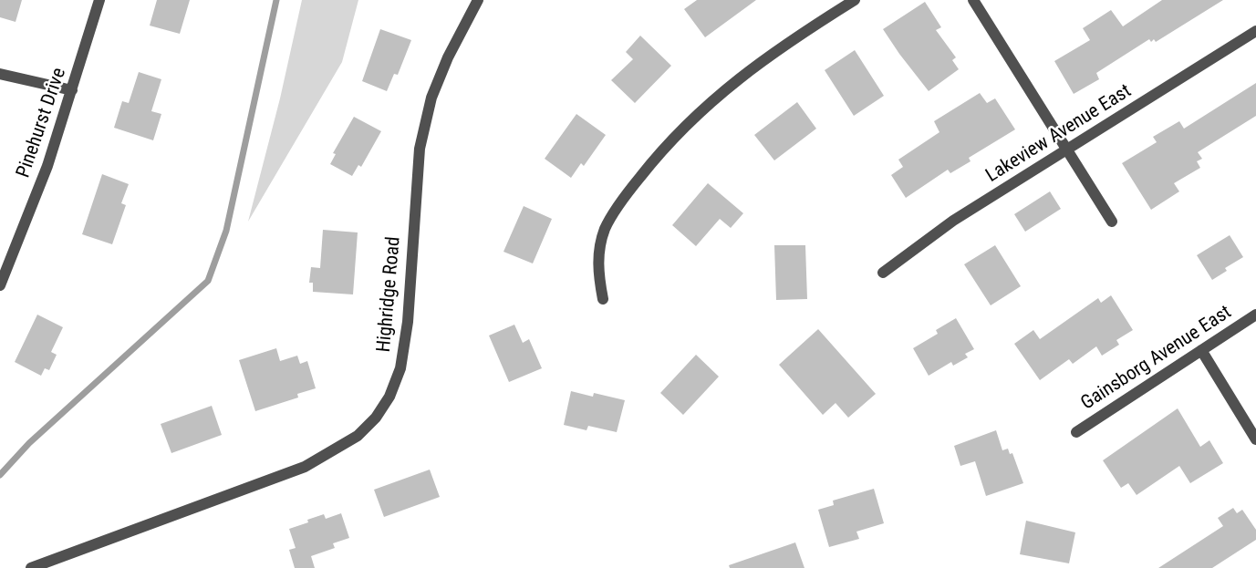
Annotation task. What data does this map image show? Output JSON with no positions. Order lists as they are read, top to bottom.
{
  "streets": {
    "street": [
      "Pinehurst Drive",
      "Lakeview Avenue East",
      "Highridge Road",
      "Gainsborg Avenue East"
    ]
  }
}
